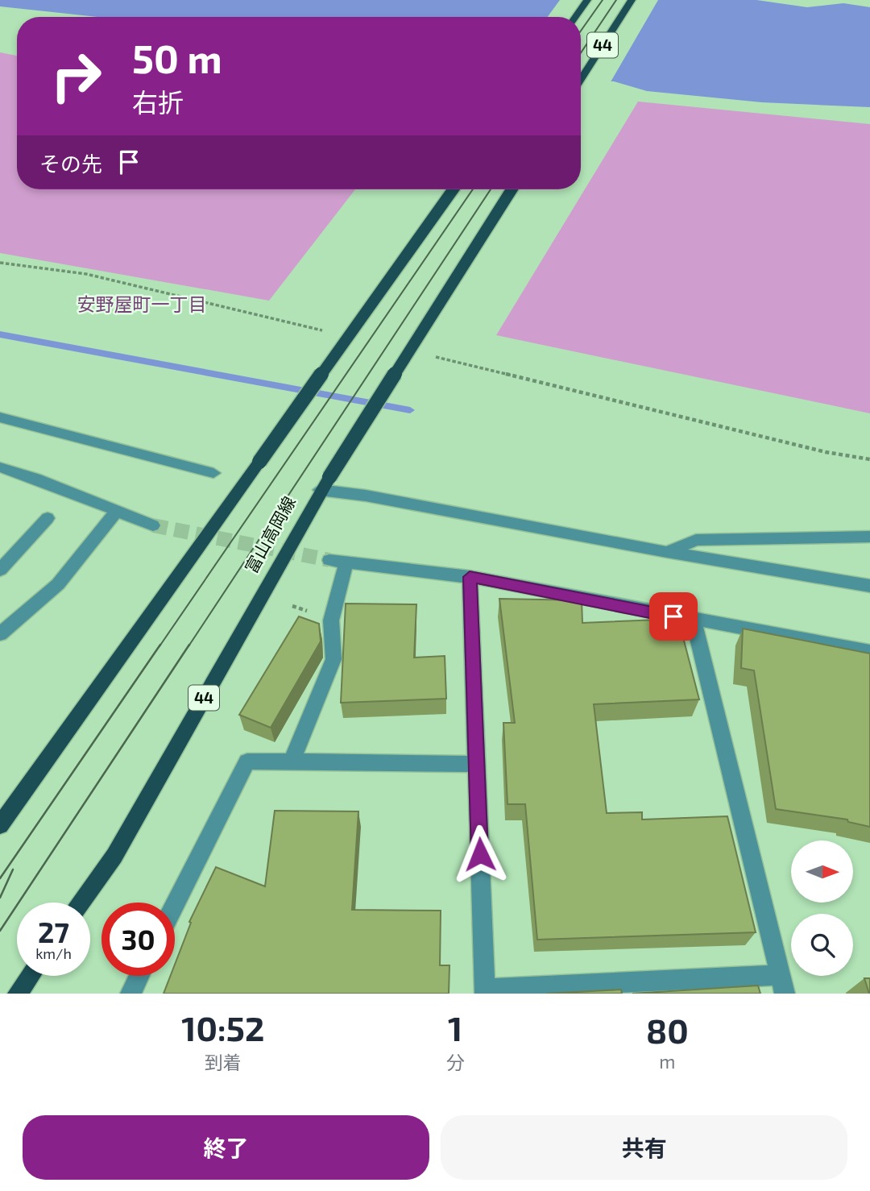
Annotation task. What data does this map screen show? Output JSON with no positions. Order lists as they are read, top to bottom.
{
  "streets": {
    "main road": ["44", "富山高岡線"]
  },
  "districts": ["安野屋町一丁目"],
  "north": "right",
  "page": {
    "turn": ["50 m", "右折"],
    "then": "その先",
    "speed": "27 km/h",
    "limit": "30",
    "eta": [
      "10:52",
      "到着",
      "1",
      "分",
      "80",
      "m"
    ],
    "buttons": ["終了", "共有"]
  }
}
